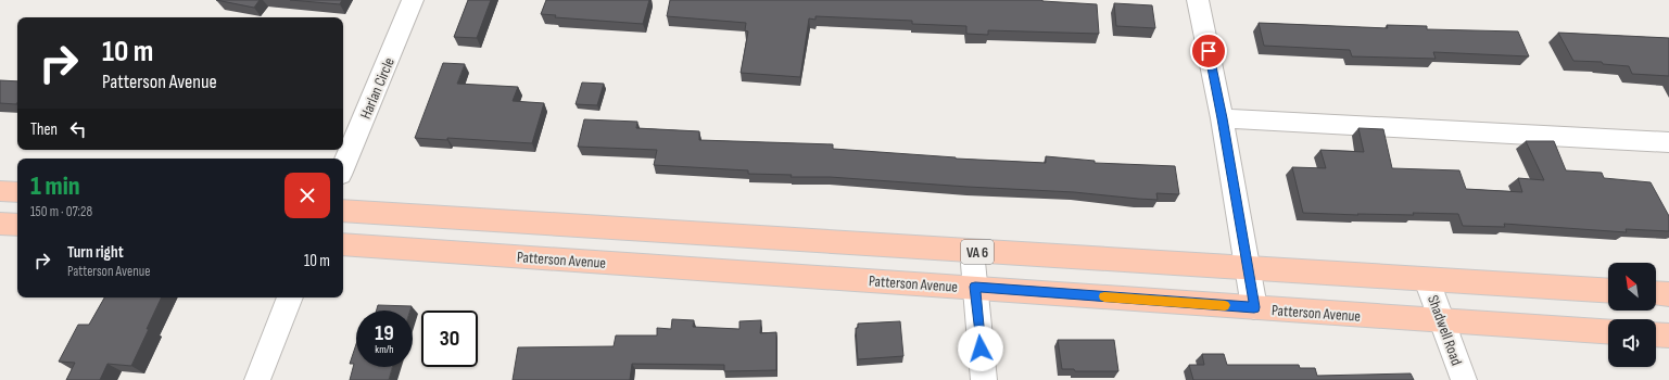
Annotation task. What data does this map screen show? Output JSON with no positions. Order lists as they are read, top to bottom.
{
  "streets": {
    "main road": ["VA 6", "Patterson Avenue"],
    "street": ["Harlan Circle", "Shadwell Road"]
  },
  "crossings": [
    ["VA 6", "Shadwell Road"],
    ["Patterson Avenue", "Shadwell Road"]
  ],
  "north": "top left",
  "page": {
    "turn": ["10 m", "Patterson Avenue"],
    "then": "Then",
    "heading": ["1 min", "150 m · 07:28"],
    "list": [
      {
        "name": "Turn right",
        "note": "Patterson Avenue",
        "value": "10 m"
      }
    ],
    "speed": "19 km/h",
    "limit": "30"
  }
}
